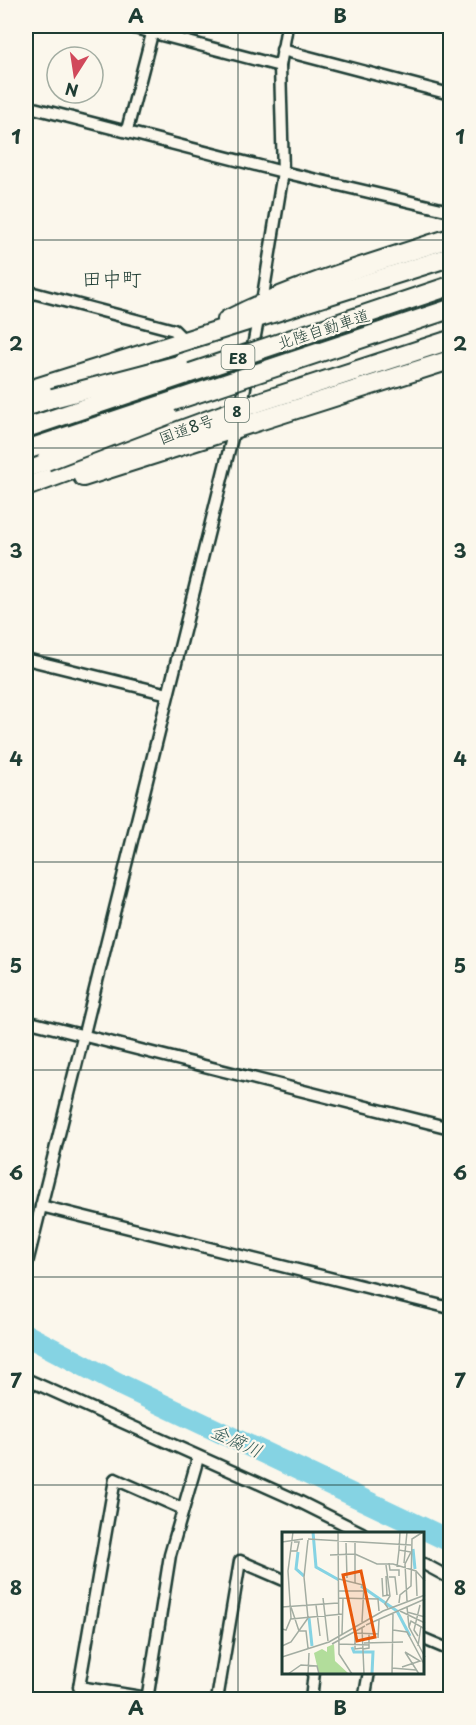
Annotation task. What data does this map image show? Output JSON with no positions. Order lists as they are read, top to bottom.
{
  "streets": {
    "highway": [
      "北陸自動車道",
      "E8",
      "8",
      "国道8号"
    ]
  },
  "districts": ["田中町"],
  "water": ["金腐川"],
  "north": "bottom",
  "grid": {
    "columns": ["A", "B"],
    "rows": [
      "1",
      "2",
      "3",
      "4",
      "5",
      "6",
      "7",
      "8"
    ]
  }
}
